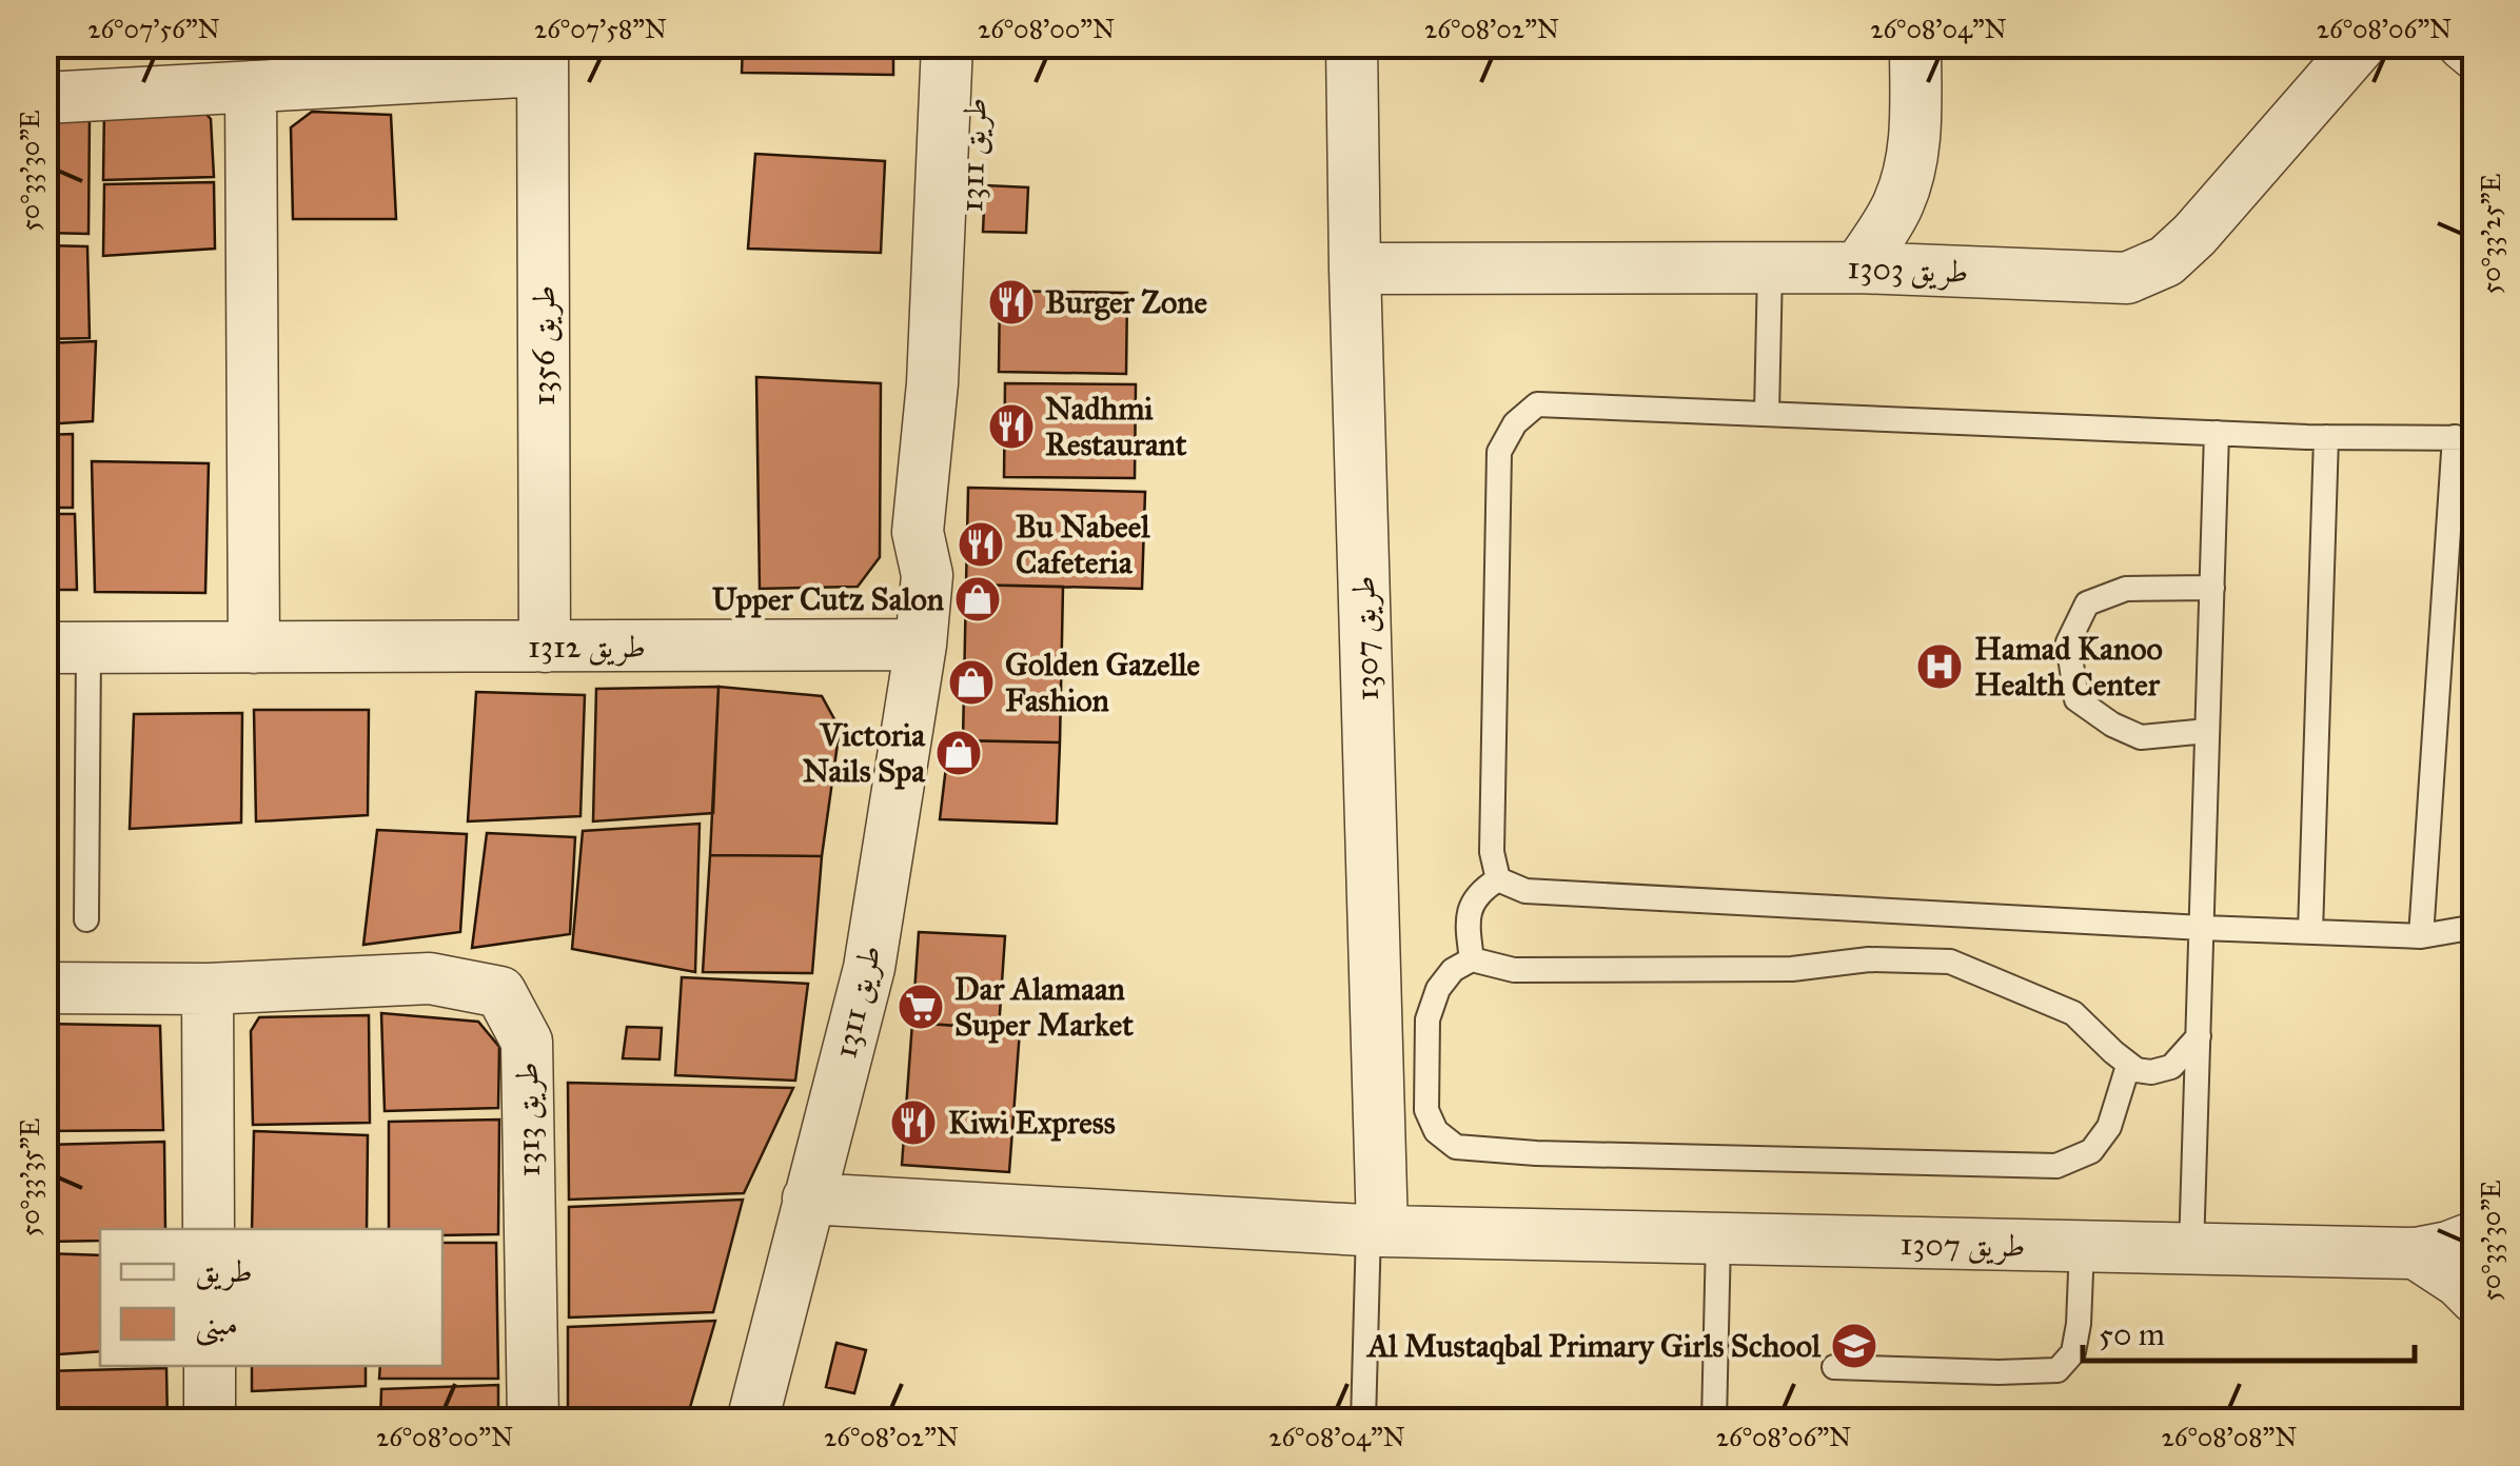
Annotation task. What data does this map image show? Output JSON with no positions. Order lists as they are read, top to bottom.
{
  "streets": {
    "street": [
      "طريق 1311",
      "طريق 1303",
      "طريق 1356",
      "طريق 1307",
      "طريق 1312",
      "طريق 1313"
    ]
  },
  "crossings": [
    ["طريق 1311", "طريق 1307"],
    ["طريق 1311", "طريق 1312"],
    ["طريق 1303", "طريق 1307"],
    ["طريق 1356", "طريق 1312"]
  ],
  "places": {
    "restaurant": [
      "Burger Zone",
      "Nadhmi Restaurant",
      "Bu Nabeel Cafeteria",
      "Kiwi Express"
    ],
    "shop": ["Upper Cutz Salon", "Golden Gazelle Fashion", "Victoria Nails Spa"],
    "hospital": ["Hamad Kanoo Health Center"],
    "supermarket": ["Dar Alamaan Super Market"],
    "school or university": ["Al Mustaqbal Primary Girls School"]
  },
  "legend": ["طريق", "مبنى"],
  "scale_bar": "50 m",
  "coordinates": [
    "26°07'56\"N",
    "26°07'58\"N",
    "26°08'00\"N",
    "26°08'02\"N",
    "26°08'04\"N",
    "26°08'06\"N",
    "50°33'30\"E",
    "50°33'25\"E",
    "50°33'35\"E",
    "26°08'08\"N"
  ]
}
